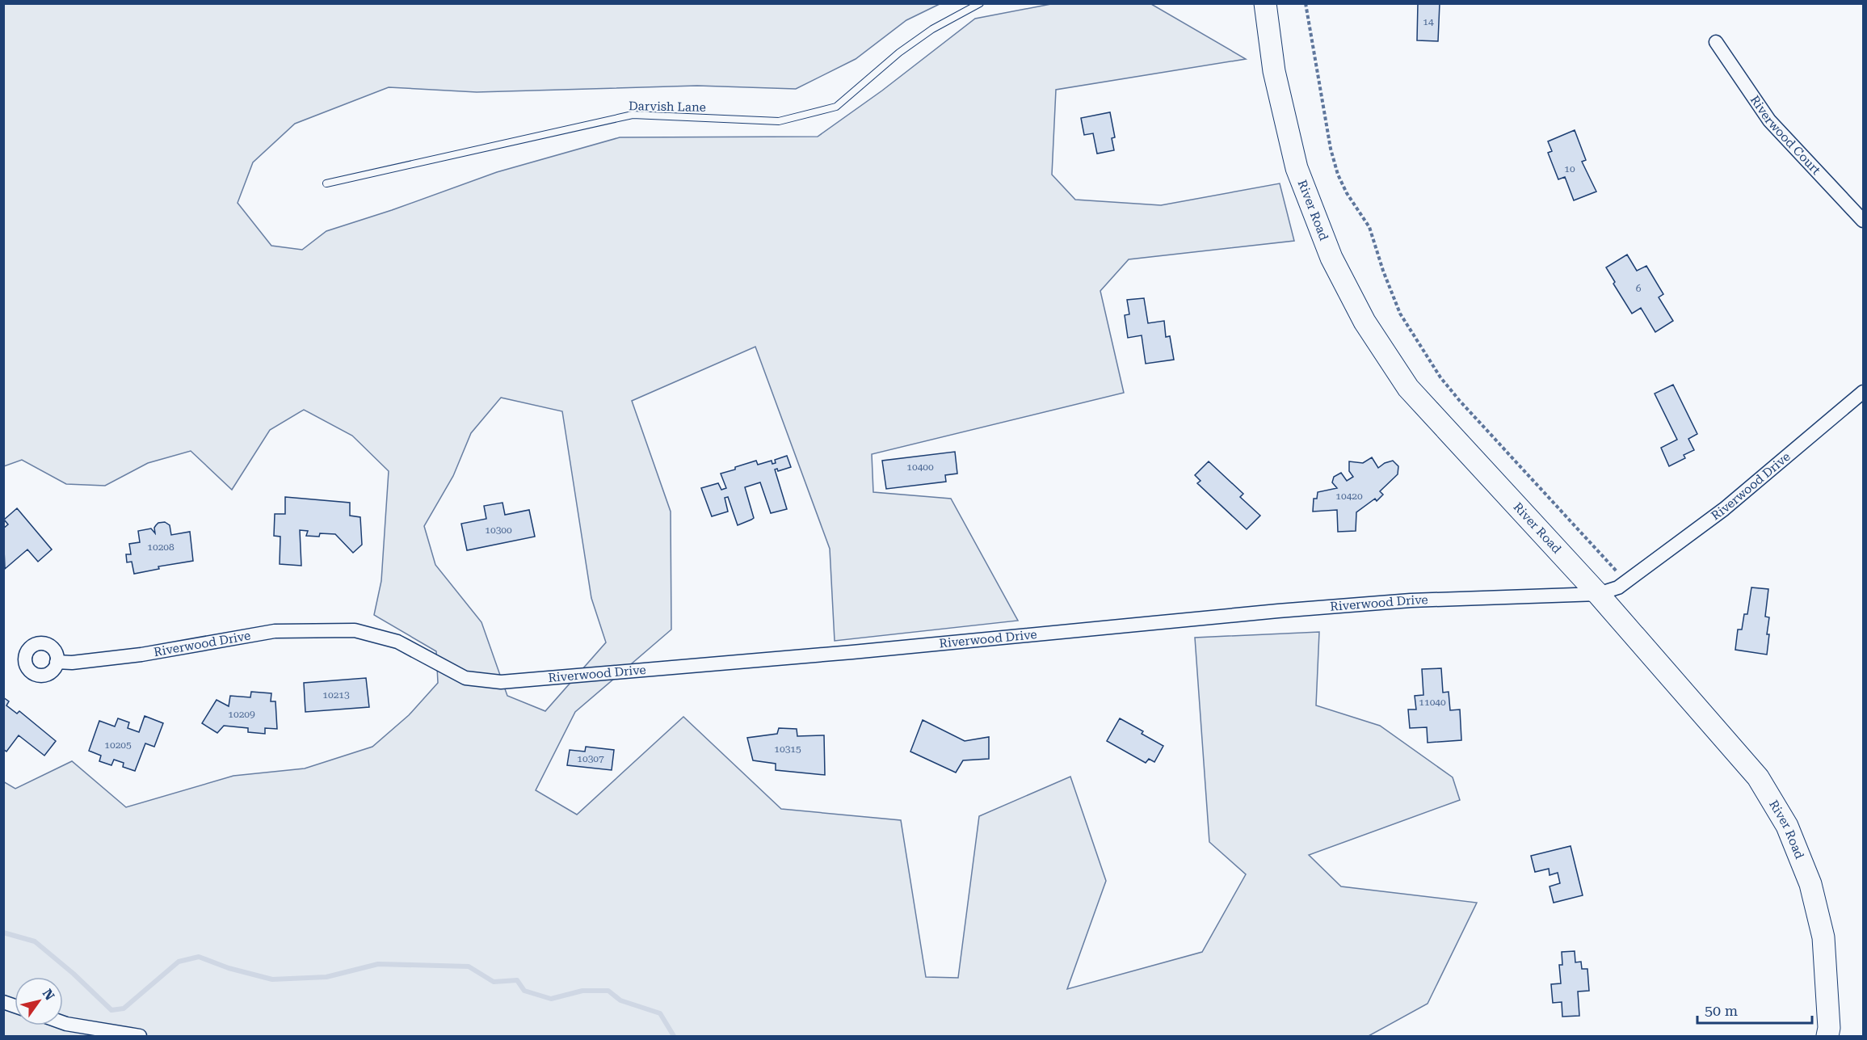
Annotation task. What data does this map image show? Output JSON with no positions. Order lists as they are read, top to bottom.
{
  "streets": {
    "main road": ["River Road"],
    "street": ["Riverwood Court", "Riverwood Drive"],
    "lane": ["Darvish Lane"]
  },
  "crossings": [
    ["River Road", "Riverwood Drive"]
  ],
  "house_numbers": [
    "14",
    "10",
    "6",
    "10400",
    "10420",
    "10300",
    "10208",
    "10213",
    "11040",
    "10209",
    "10205",
    "10315",
    "10307"
  ],
  "scale_bar": "50 m",
  "north": "top right"
}
